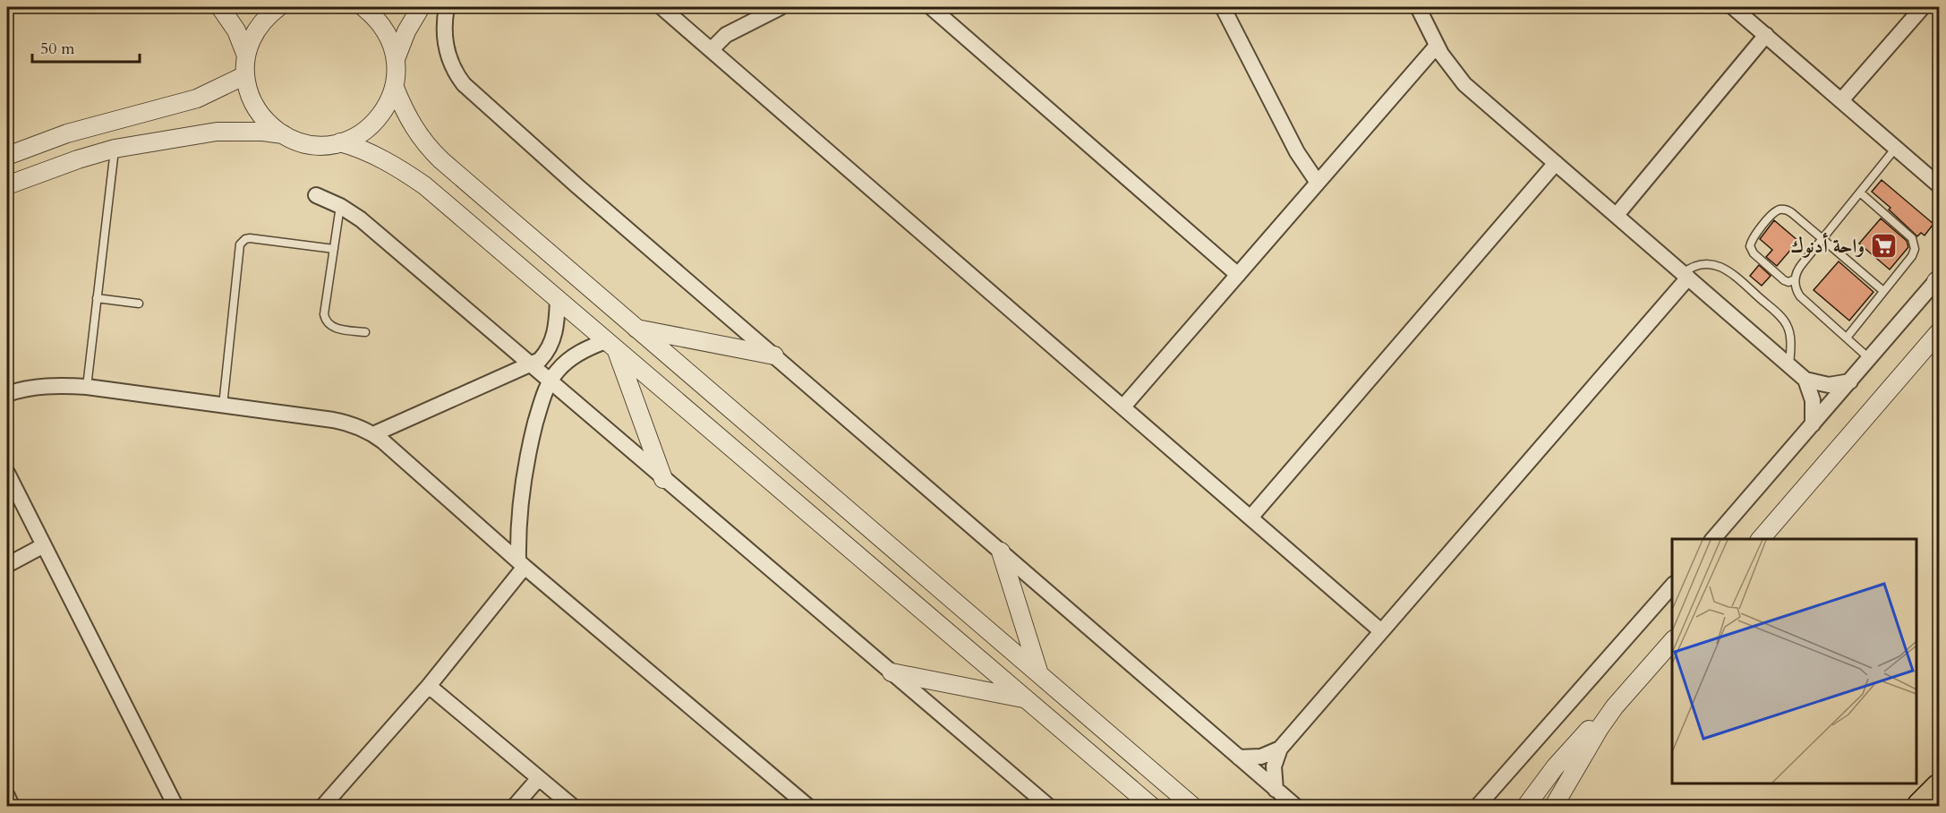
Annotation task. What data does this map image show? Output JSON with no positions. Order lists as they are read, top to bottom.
{
  "places": {
    "supermarket": ["واحة أدنوك"]
  },
  "scale_bar": "50 m"
}
